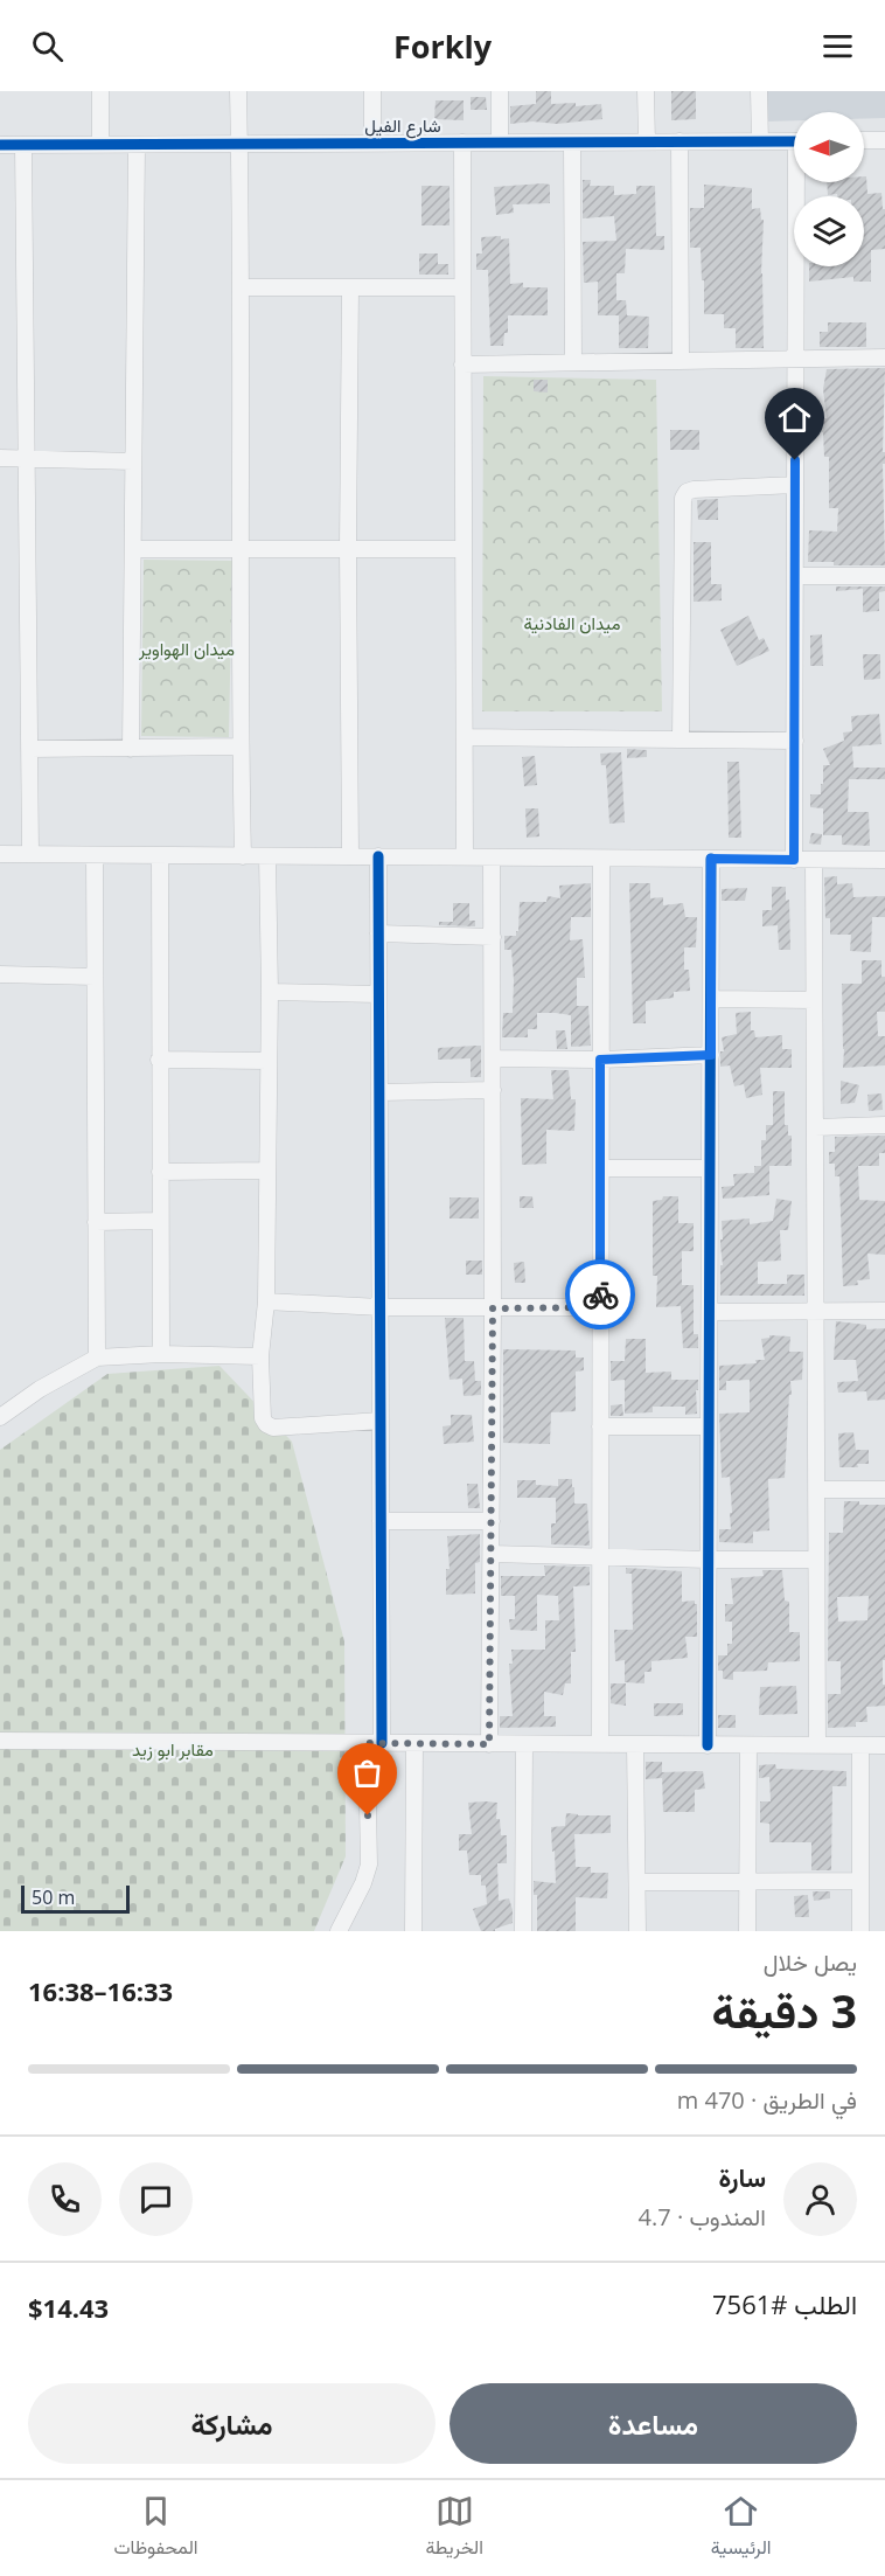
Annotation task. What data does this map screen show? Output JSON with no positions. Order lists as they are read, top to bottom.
{
  "streets": {
    "street": ["شارع الفيل"]
  },
  "parks": ["ميدان الفادنية", "ميدان الهواوير", "مقابر ابو زيد"],
  "scale_bar": "50 m",
  "north": "left",
  "page": {
    "header": "Forkly",
    "scale": "50 m",
    "heading": ["3 دقيقة", "يصل خلال", "16:33–16:38"],
    "panel": [
      "سارة",
      "المندوب · 4.7",
      "الطلب #7561",
      "$14.43"
    ],
    "bar": "في الطريق · 470 m",
    "buttons": ["مساعدة", "مشاركة"],
    "tabs": ["الرئيسية", "الخريطة", "المحفوظات"]
  }
}
